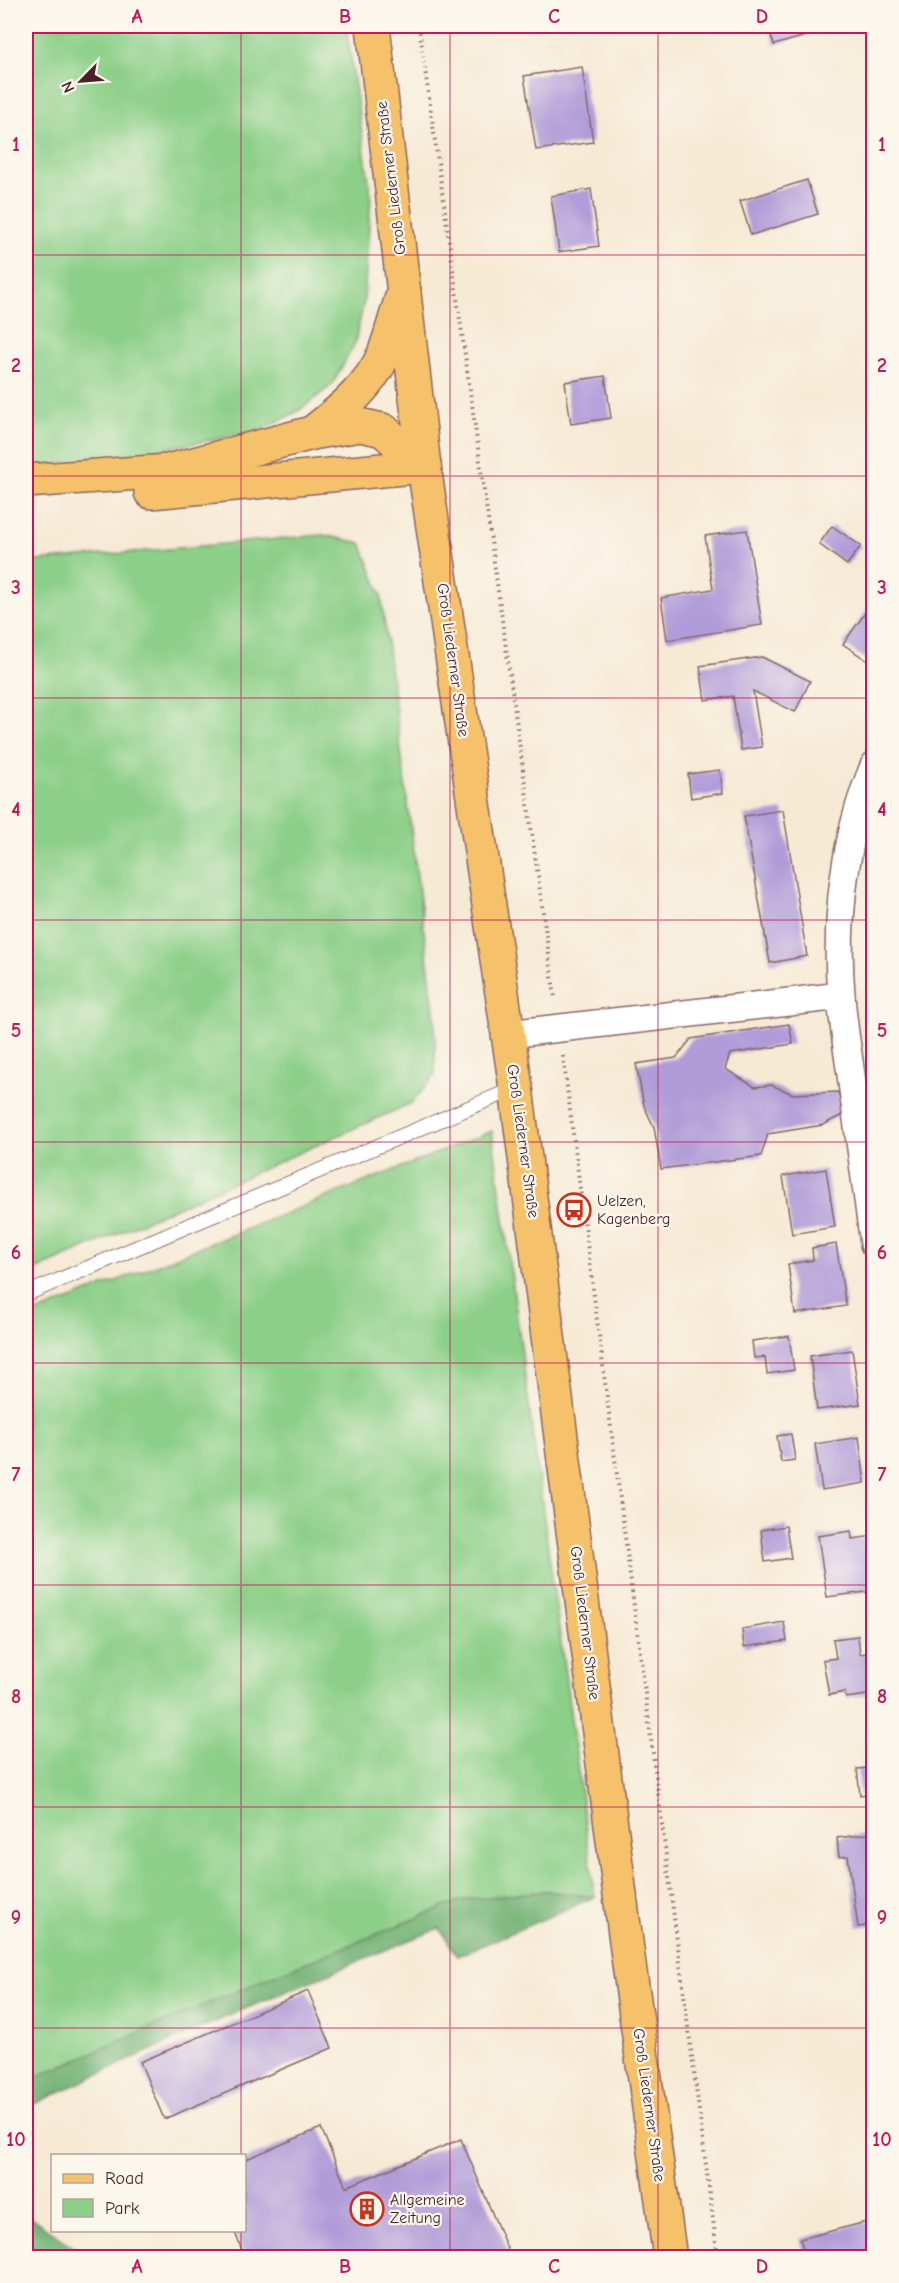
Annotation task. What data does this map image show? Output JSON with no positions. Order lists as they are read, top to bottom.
{
  "streets": {
    "main road": ["Groß Liederner Straße"]
  },
  "places": {
    "bus stop": ["Uelzen, Kagenberg"],
    "building": ["Allgemeine Zeitung"]
  },
  "legend": ["Road", "Park"],
  "north": "bottom left",
  "grid": {
    "columns": [
      "A",
      "B",
      "C",
      "D"
    ],
    "rows": [
      "1",
      "2",
      "3",
      "4",
      "5",
      "6",
      "7",
      "8",
      "9",
      "10"
    ]
  }
}
